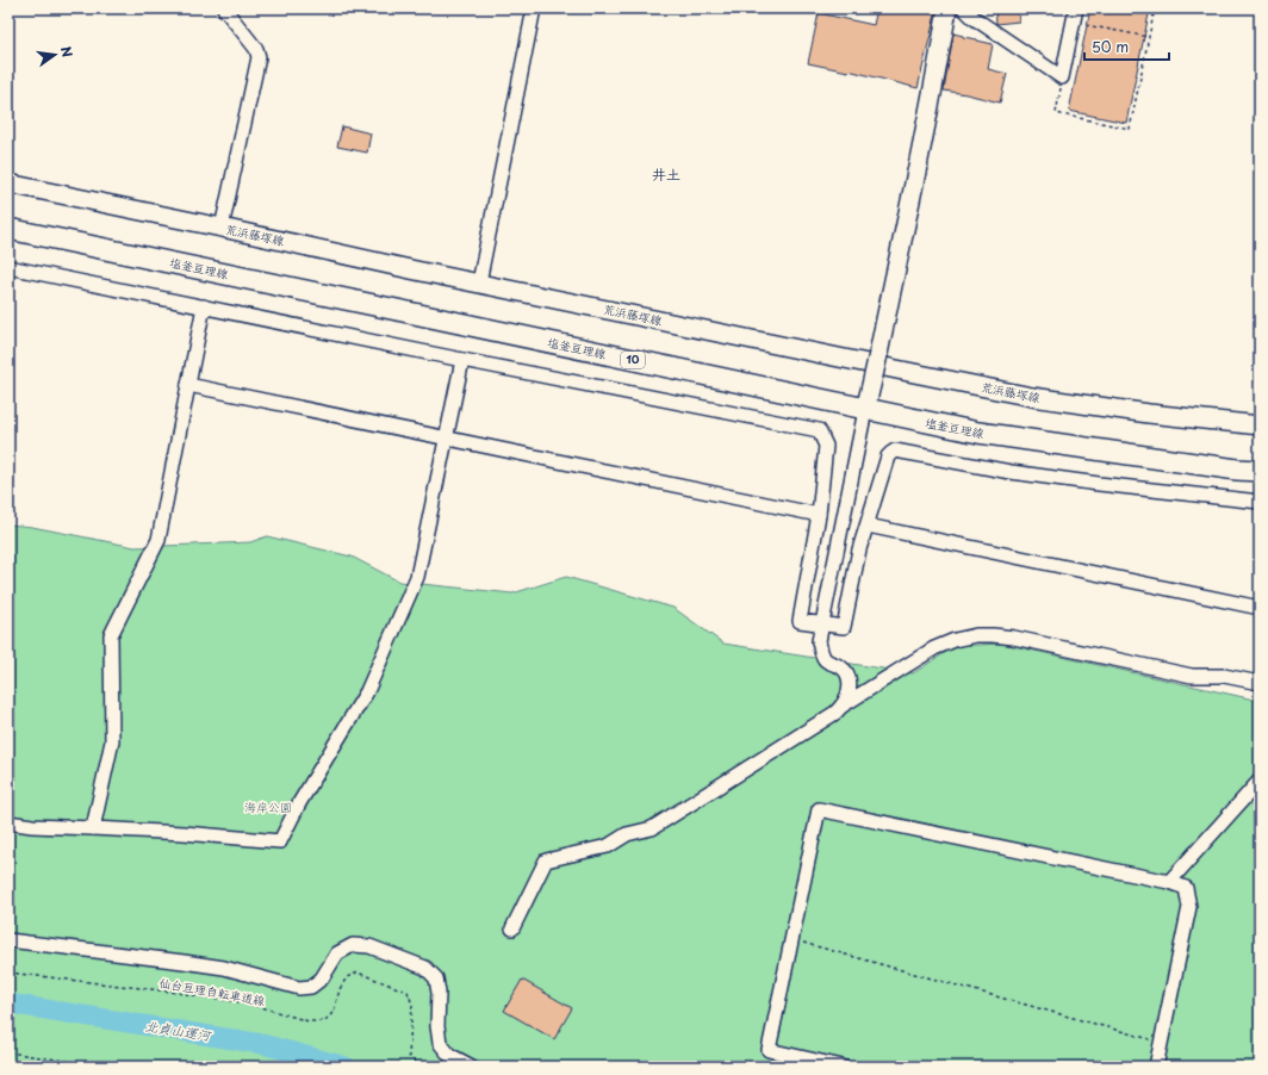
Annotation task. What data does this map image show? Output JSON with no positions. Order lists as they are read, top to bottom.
{
  "streets": {
    "main road": ["塩釜亘理線", "10"],
    "street": ["荒浜藤塚線"],
    "path": ["仙台亘理自転車道線"]
  },
  "districts": ["井土"],
  "water": ["北貞山運河"],
  "parks": ["海岸公園"],
  "scale_bar": "50 m",
  "north": "right"
}
